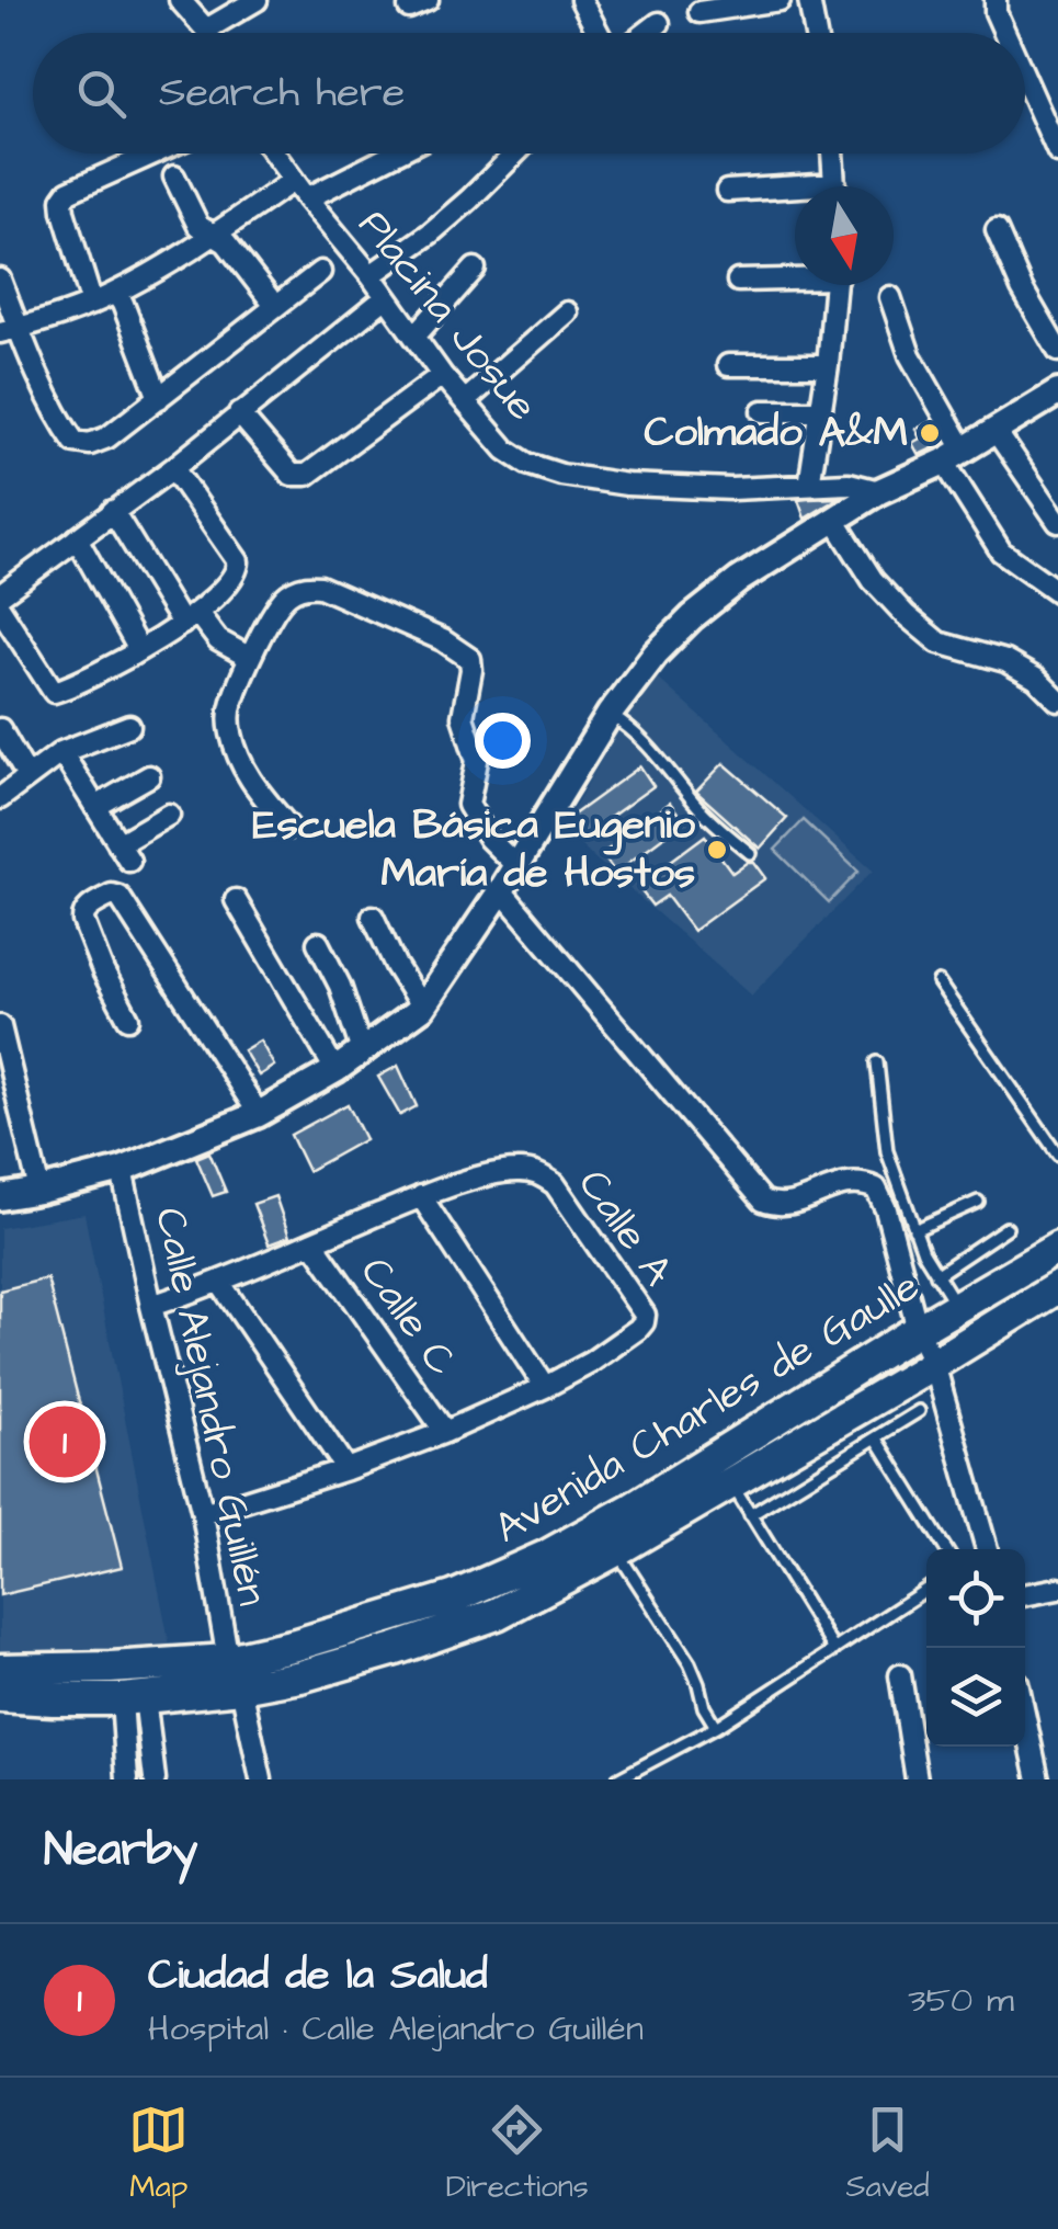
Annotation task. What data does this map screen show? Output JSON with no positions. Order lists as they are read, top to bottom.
{
  "streets": {
    "main road": ["Avenida Charles de Gaulle"],
    "street": [
      "Placina Josue",
      "Calle A",
      "Calle C",
      "Calle Alejandro Guillén"
    ]
  },
  "crossings": [
    ["Calle A", "Calle C"],
    ["Calle A", "Calle Alejandro Guillén"],
    ["Calle Alejandro Guillén", "Avenida Charles de Gaulle"]
  ],
  "places": ["Colmado A&M", "Escuela Básica Eugenio María de Hostos"],
  "north": "bottom",
  "page": {
    "search": "Search here",
    "pins": "1",
    "heading": "Nearby",
    "list": [
      {
        "mark": "1",
        "name": "Ciudad de la Salud",
        "note": "Hospital · Calle Alejandro Guillén",
        "value": "350 m"
      }
    ],
    "nav": ["Map", "Directions", "Saved"]
  }
}
